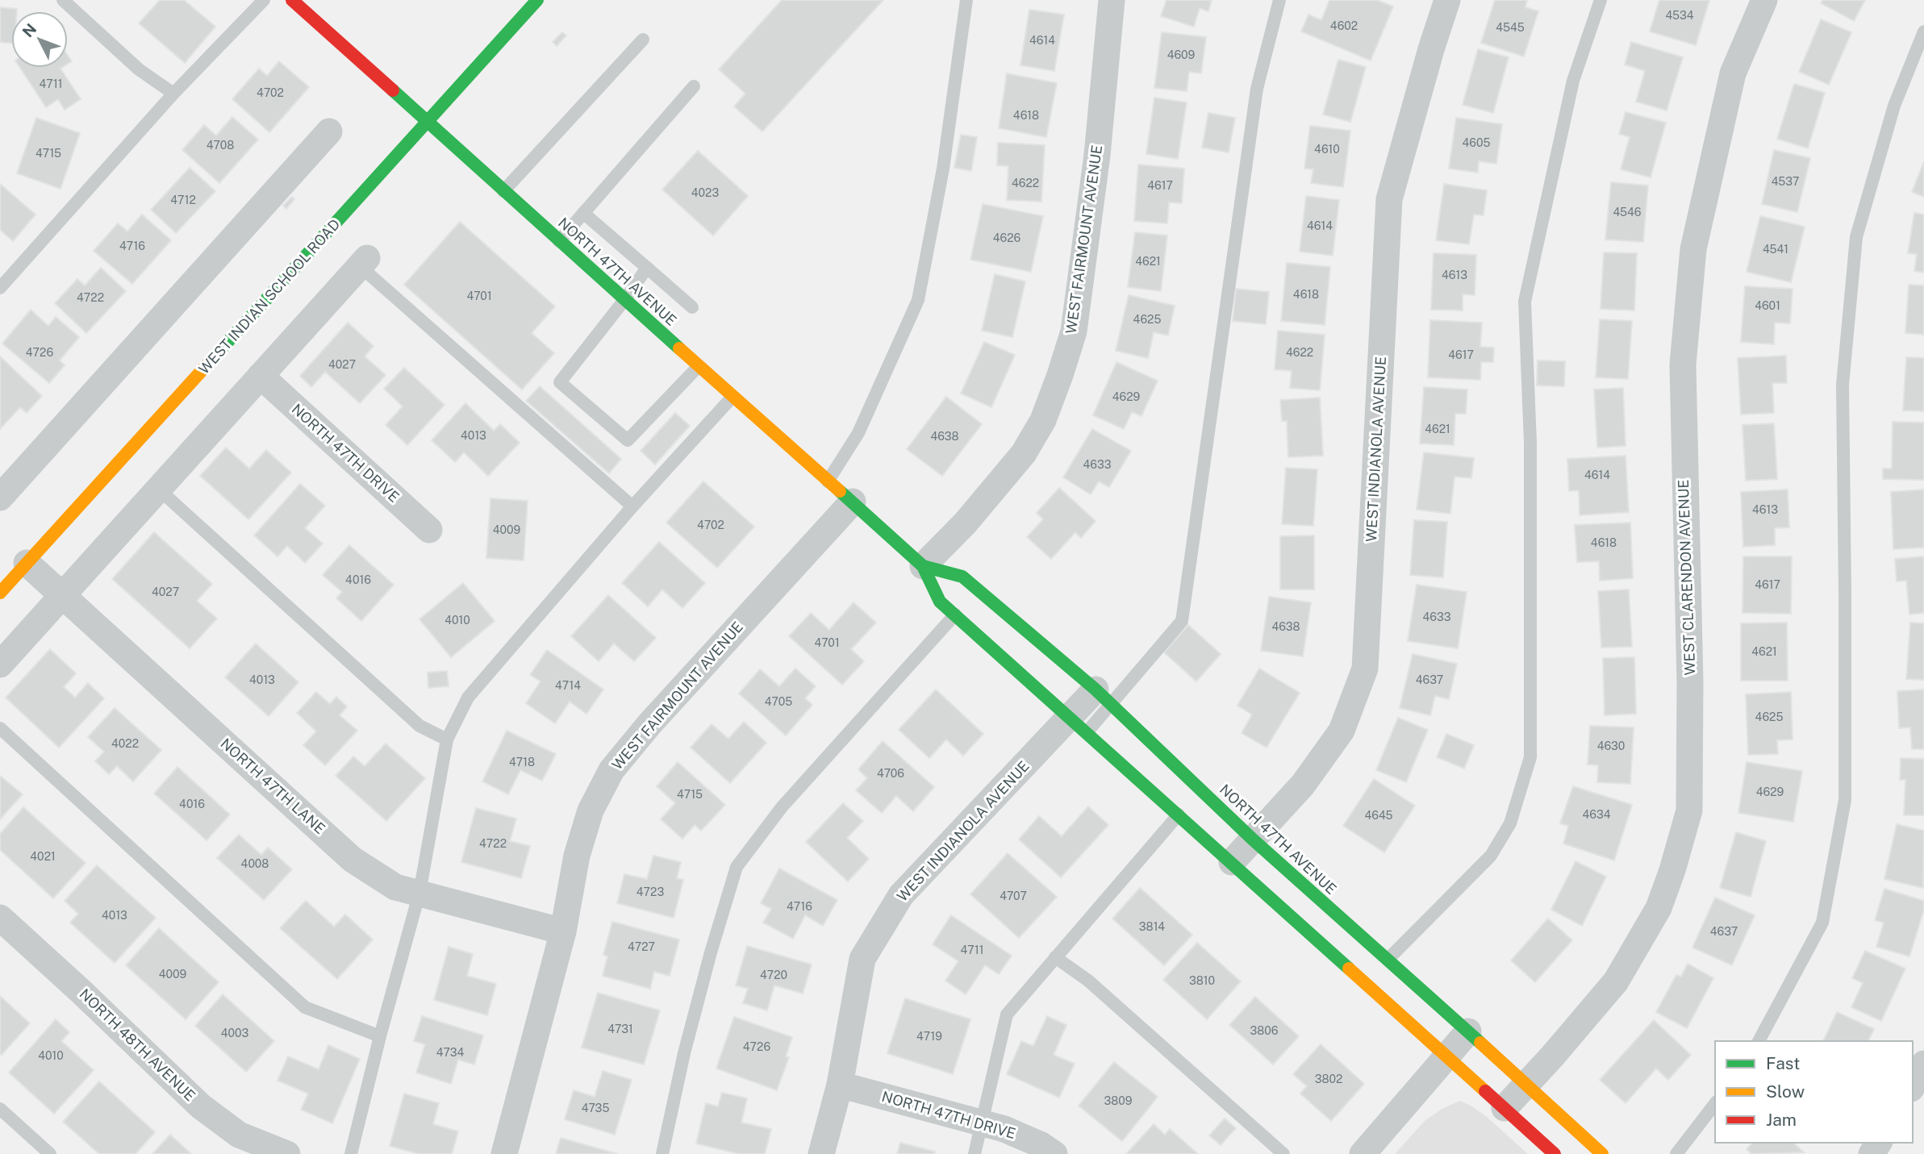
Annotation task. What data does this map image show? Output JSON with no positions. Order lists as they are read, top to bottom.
{
  "streets": {
    "street": [
      "WEST FAIRMOUNT AVENUE",
      "NORTH 47TH AVENUE",
      "WEST INDIAN SCHOOL ROAD",
      "WEST INDIANOLA AVENUE",
      "NORTH 47TH DRIVE",
      "WEST CLARENDON AVENUE",
      "NORTH 47TH LANE",
      "NORTH 48TH AVENUE"
    ]
  },
  "crossings": [
    ["WEST FAIRMOUNT AVENUE", "NORTH 47TH AVENUE"],
    ["WEST FAIRMOUNT AVENUE", "NORTH 47TH LANE"],
    ["NORTH 47TH AVENUE", "WEST INDIAN SCHOOL ROAD"],
    ["NORTH 47TH AVENUE", "WEST INDIANOLA AVENUE"],
    ["NORTH 47TH AVENUE", "WEST CLARENDON AVENUE"],
    ["WEST INDIAN SCHOOL ROAD", "NORTH 47TH LANE"],
    ["WEST INDIANOLA AVENUE", "NORTH 47TH DRIVE"]
  ],
  "house_numbers": [
    "4534",
    "4602",
    "4545",
    "4614",
    "4609",
    "4711",
    "4702",
    "4618",
    "4605",
    "4708",
    "4610",
    "4715",
    "4537",
    "4622",
    "4617",
    "4023",
    "4712",
    "4546",
    "4614",
    "4626",
    "4716",
    "4541",
    "4621",
    "4613",
    "4618",
    "4701",
    "4722",
    "4601",
    "4625",
    "4726",
    "4622",
    "4617",
    "4027",
    "4629",
    "4621",
    "4013",
    "4638",
    "4633",
    "4614",
    "4613",
    "4702",
    "4009",
    "4618",
    "4016",
    "4617",
    "4027",
    "4633",
    "4010",
    "4638",
    "4701",
    "4621",
    "4013",
    "4637",
    "4714",
    "4705",
    "4625",
    "4022",
    "4630",
    "4718",
    "4706",
    "4629",
    "4715",
    "4016",
    "4634",
    "4645",
    "4722",
    "4021",
    "4008",
    "4723",
    "4707",
    "4716",
    "4013",
    "3814",
    "4637",
    "4727",
    "4711",
    "4009",
    "4720",
    "3810",
    "4731",
    "3806",
    "4003",
    "4719",
    "4726",
    "4734",
    "4010",
    "3802",
    "3809",
    "4735"
  ],
  "legend": ["Fast", "Slow", "Jam"],
  "north": "top left"
}
